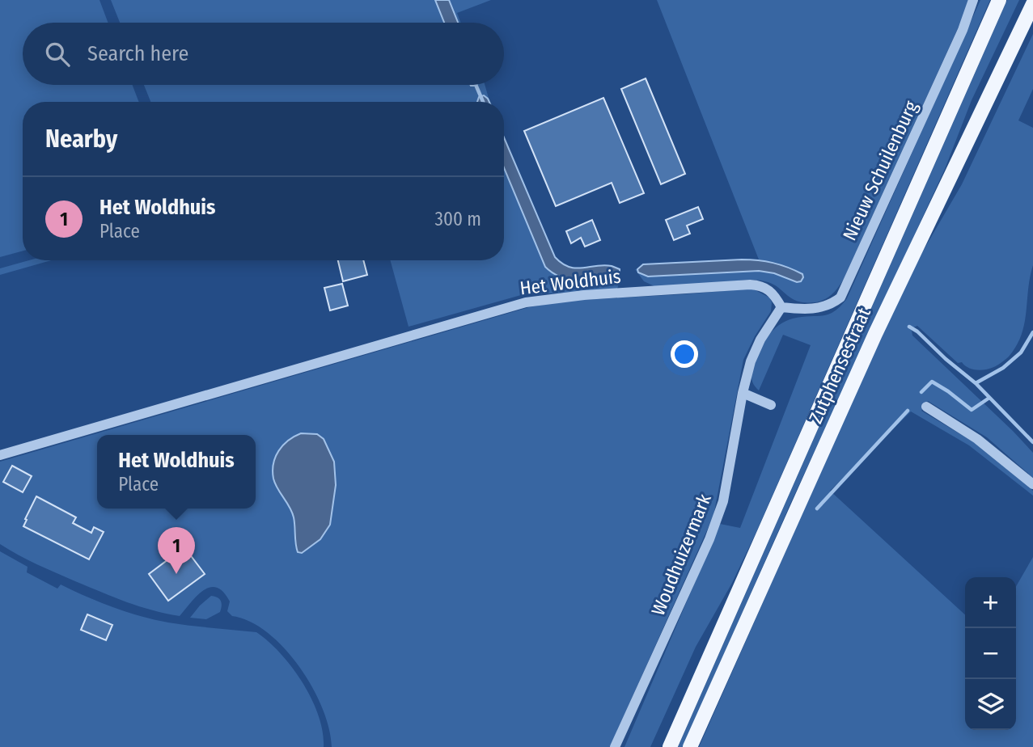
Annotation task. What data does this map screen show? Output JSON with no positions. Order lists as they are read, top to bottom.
{
  "streets": {
    "main road": ["Zutphensestraat"],
    "street": ["Nieuw Schuilenburg", "Het Woldhuis", "Woudhuizermark"]
  },
  "crossings": [
    ["Nieuw Schuilenburg", "Het Woldhuis"],
    ["Nieuw Schuilenburg", "Woudhuizermark"],
    ["Het Woldhuis", "Woudhuizermark"]
  ],
  "page": {
    "search": "Search here",
    "heading": "Nearby",
    "list": [
      {
        "mark": "1",
        "name": "Het Woldhuis",
        "note": "Place",
        "value": "300 m"
      }
    ],
    "popup": ["Het Woldhuis", "Place"],
    "pins": "1",
    "map_buttons": ["+", "−"]
  }
}
